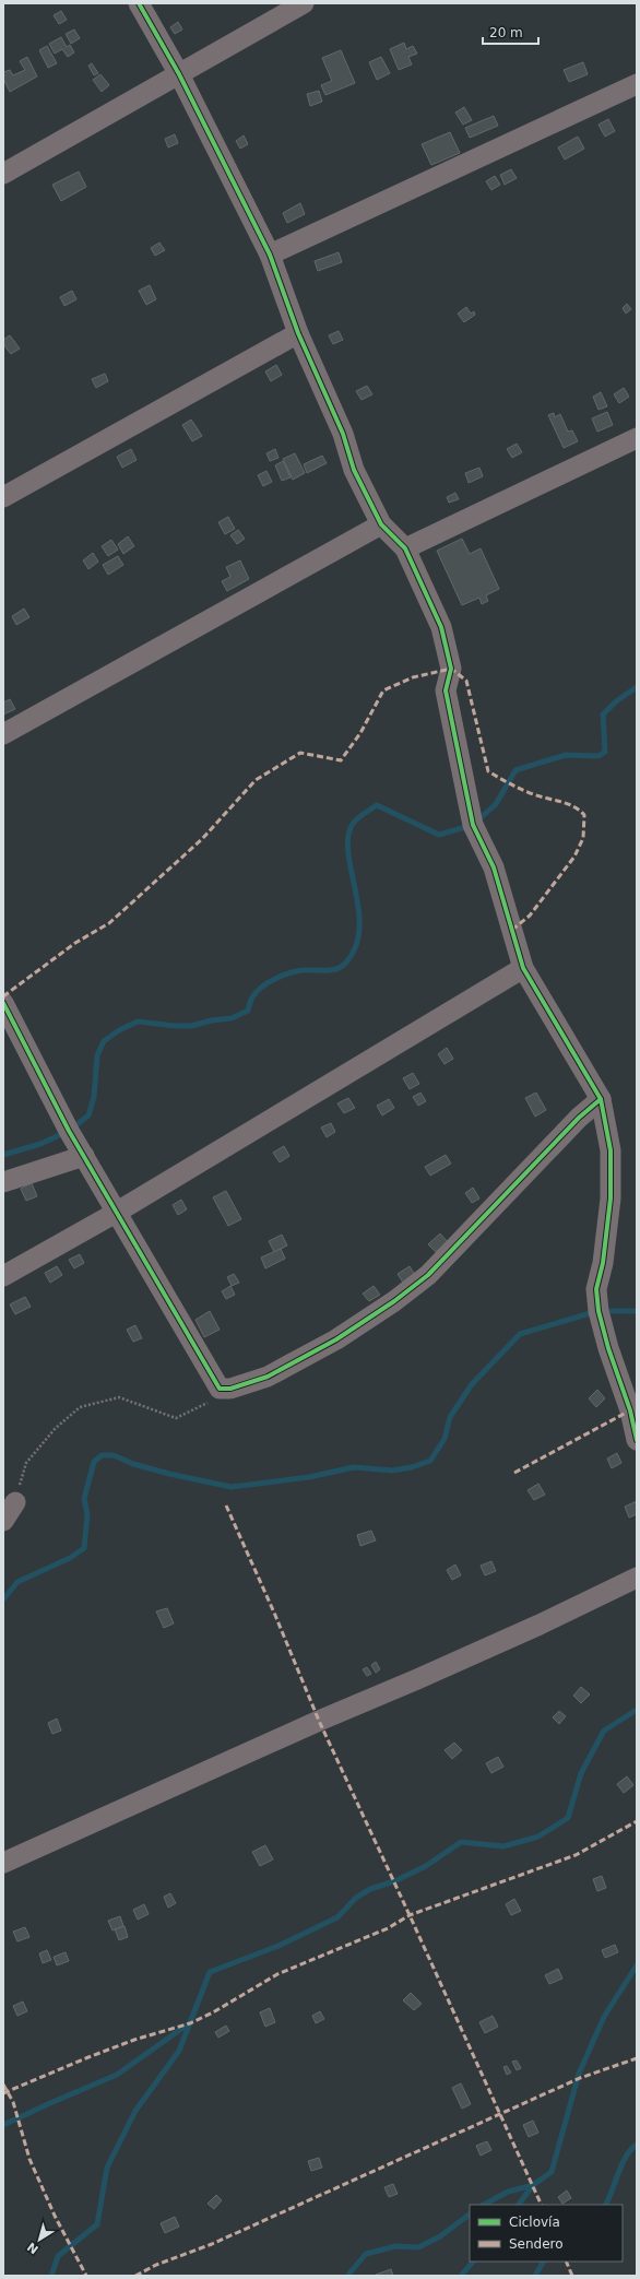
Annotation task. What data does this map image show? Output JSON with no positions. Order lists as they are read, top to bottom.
{
  "legend": ["Ciclovía", "Sendero"],
  "scale_bar": "20 m",
  "north": "bottom left"
}
